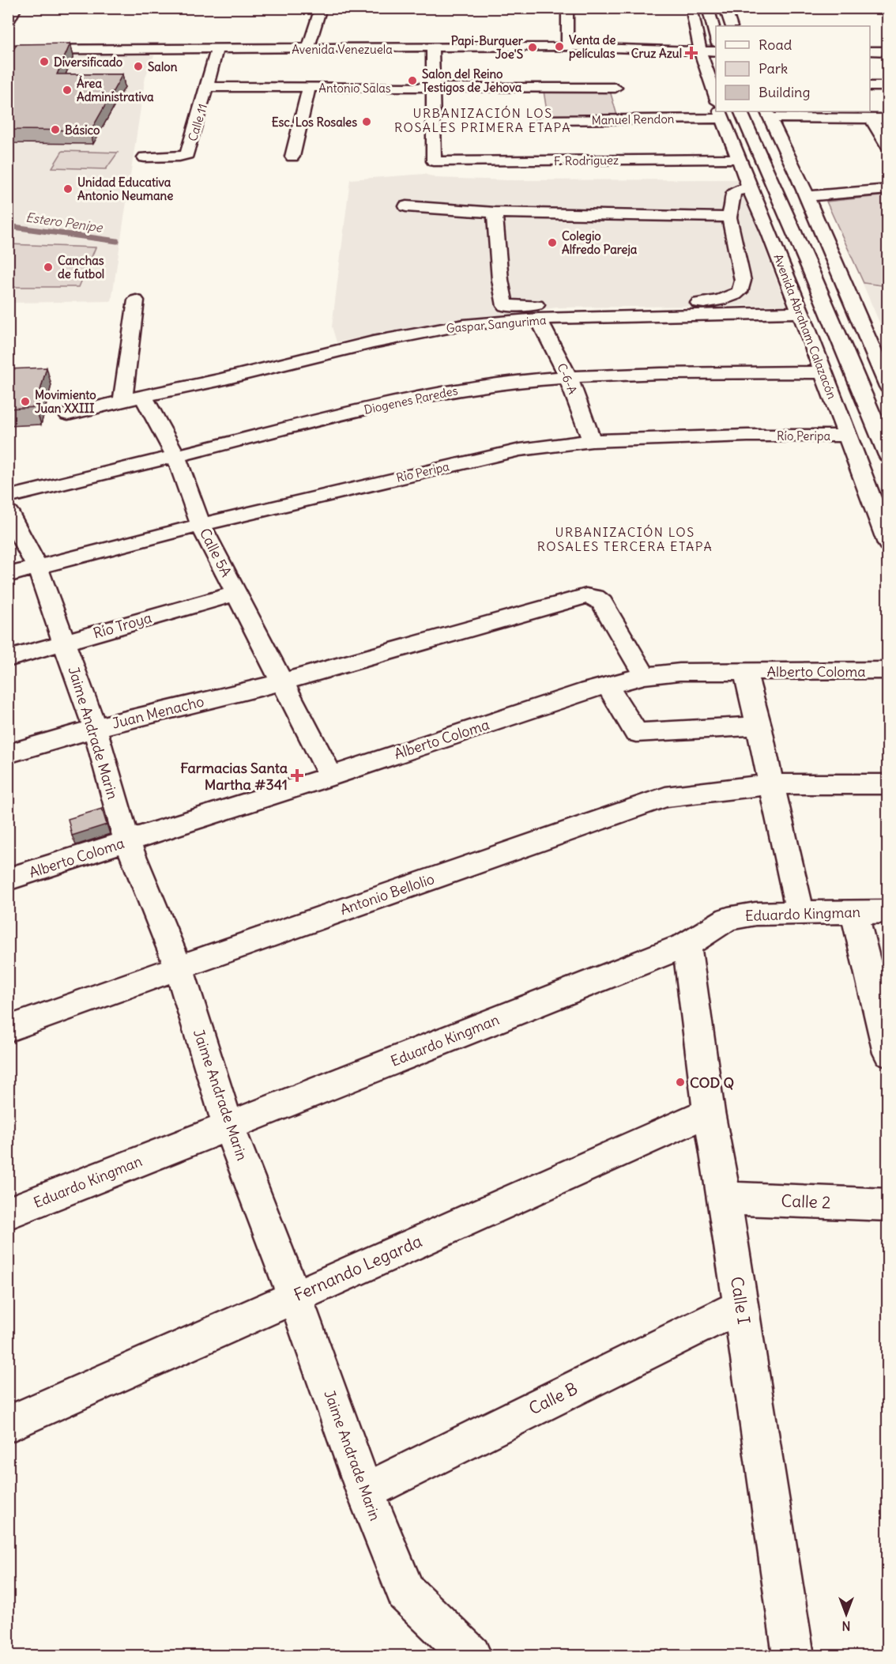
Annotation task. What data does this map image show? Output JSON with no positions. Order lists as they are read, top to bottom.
{
  "streets": {
    "street": [
      "Avenida Venezuela",
      "Antonio Salas",
      "Manuel Rendon",
      "Calle 11",
      "F. Rodriguez",
      "Gaspar Sangurima",
      "Avenida Abraham Calazacón",
      "C-6-A",
      "Diogenes Paredes",
      "Río Peripa",
      "Calle 5A",
      "Río Troya",
      "Alberto Coloma",
      "Juan Menacho",
      "Jaime Andrade Marin",
      "Antonio Bellolio",
      "Eduardo Kingman",
      "Calle 2",
      "Fernando Legarda",
      "Calle I",
      "Calle B"
    ]
  },
  "crossings": [
    ["Avenida Venezuela", "Calle 11"],
    ["Antonio Salas", "Calle 11"],
    ["Antonio Salas", "F. Rodriguez"],
    ["Manuel Rendon", "Avenida Abraham Calazacón"],
    ["F. Rodriguez", "Avenida Abraham Calazacón"],
    ["Gaspar Sangurima", "Avenida Abraham Calazacón"],
    ["Gaspar Sangurima", "C-6-A"],
    ["Gaspar Sangurima", "Calle 5A"],
    ["Avenida Abraham Calazacón", "Diogenes Paredes"],
    ["Avenida Abraham Calazacón", "Río Peripa"],
    ["C-6-A", "Diogenes Paredes"],
    ["C-6-A", "Río Peripa"],
    ["Diogenes Paredes", "Calle 5A"],
    ["Río Peripa", "Calle 5A"],
    ["Río Peripa", "Jaime Andrade Marin"],
    ["Calle 5A", "Río Troya"],
    ["Calle 5A", "Alberto Coloma"],
    ["Calle 5A", "Juan Menacho"],
    ["Río Troya", "Jaime Andrade Marin"],
    ["Alberto Coloma", "Juan Menacho"],
    ["Alberto Coloma", "Jaime Andrade Marin"],
    ["Juan Menacho", "Jaime Andrade Marin"],
    ["Jaime Andrade Marin", "Antonio Bellolio"],
    ["Jaime Andrade Marin", "Eduardo Kingman"],
    ["Jaime Andrade Marin", "Fernando Legarda"],
    ["Jaime Andrade Marin", "Calle B"],
    ["Eduardo Kingman", "Calle I"],
    ["Calle 2", "Calle I"],
    ["Fernando Legarda", "Calle I"],
    ["Calle I", "Calle B"]
  ],
  "districts": ["URBANIZACIÓN LOS ROSALES PRIMERA ETAPA", "URBANIZACIÓN LOS ROSALES TERCERA ETAPA"],
  "water": ["Estero Penipe"],
  "places": {
    "other": [
      "Venta de películas",
      "Papi-Burguer Joe'S",
      "Diversificado",
      "Salon",
      "Salon del Reino Testigos de Jehova",
      "Área Administrativa",
      "Esc. Los Rosales",
      "Básico",
      "Unidad Educativa Antonio Neumane",
      "Colegio Alfredo Pareja",
      "Canchas de futbol",
      "Movimiento Juan XXIII",
      "COD Q"
    ],
    "health": ["Cruz Azul", "Farmacias Santa Martha #341"]
  },
  "legend": ["Road", "Park", "Building"],
  "north": "bottom"
}
